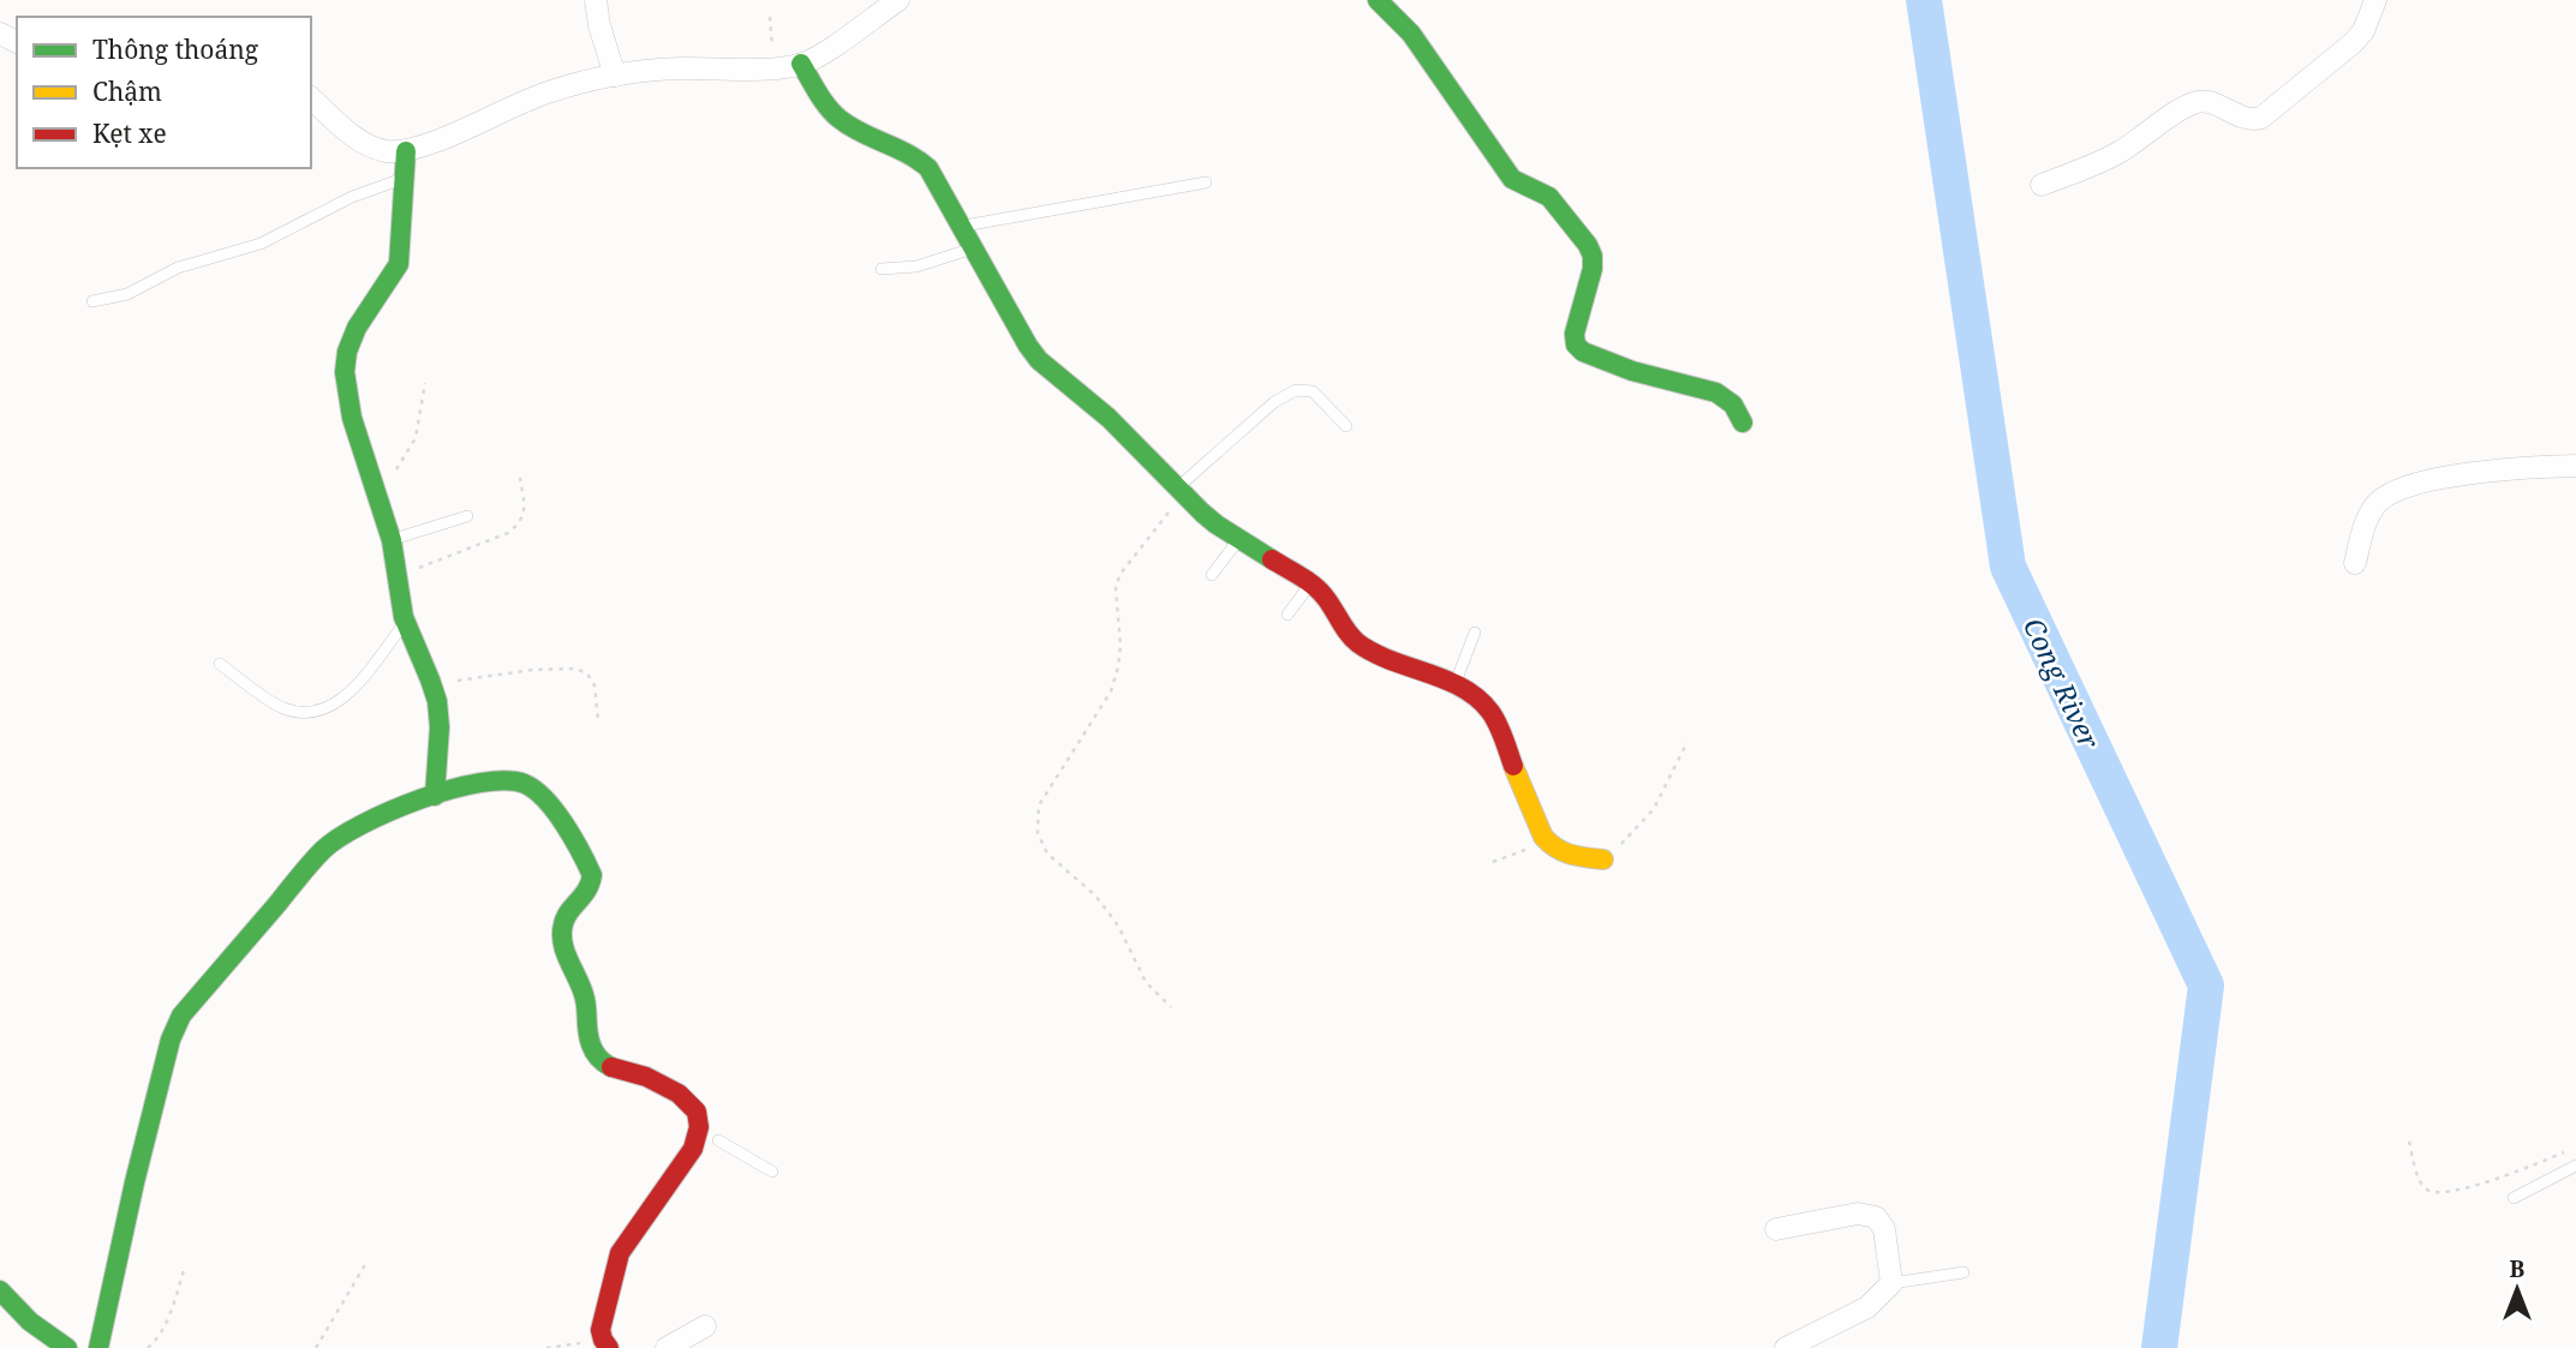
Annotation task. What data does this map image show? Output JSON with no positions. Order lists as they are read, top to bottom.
{
  "water": ["Cong River"],
  "legend": ["Thông thoáng", "Chậm", "Kẹt xe"],
  "north": "top"
}
